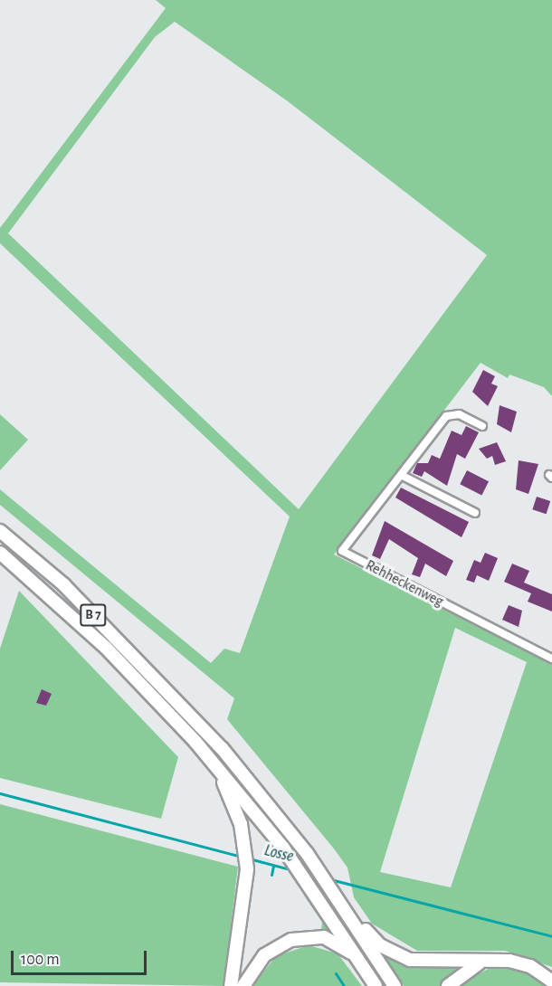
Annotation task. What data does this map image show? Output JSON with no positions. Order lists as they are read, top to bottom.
{
  "streets": {
    "highway": ["B 7"],
    "street": ["Rehheckenweg"]
  },
  "water": ["Losse"],
  "scale_bar": "100 m"
}
